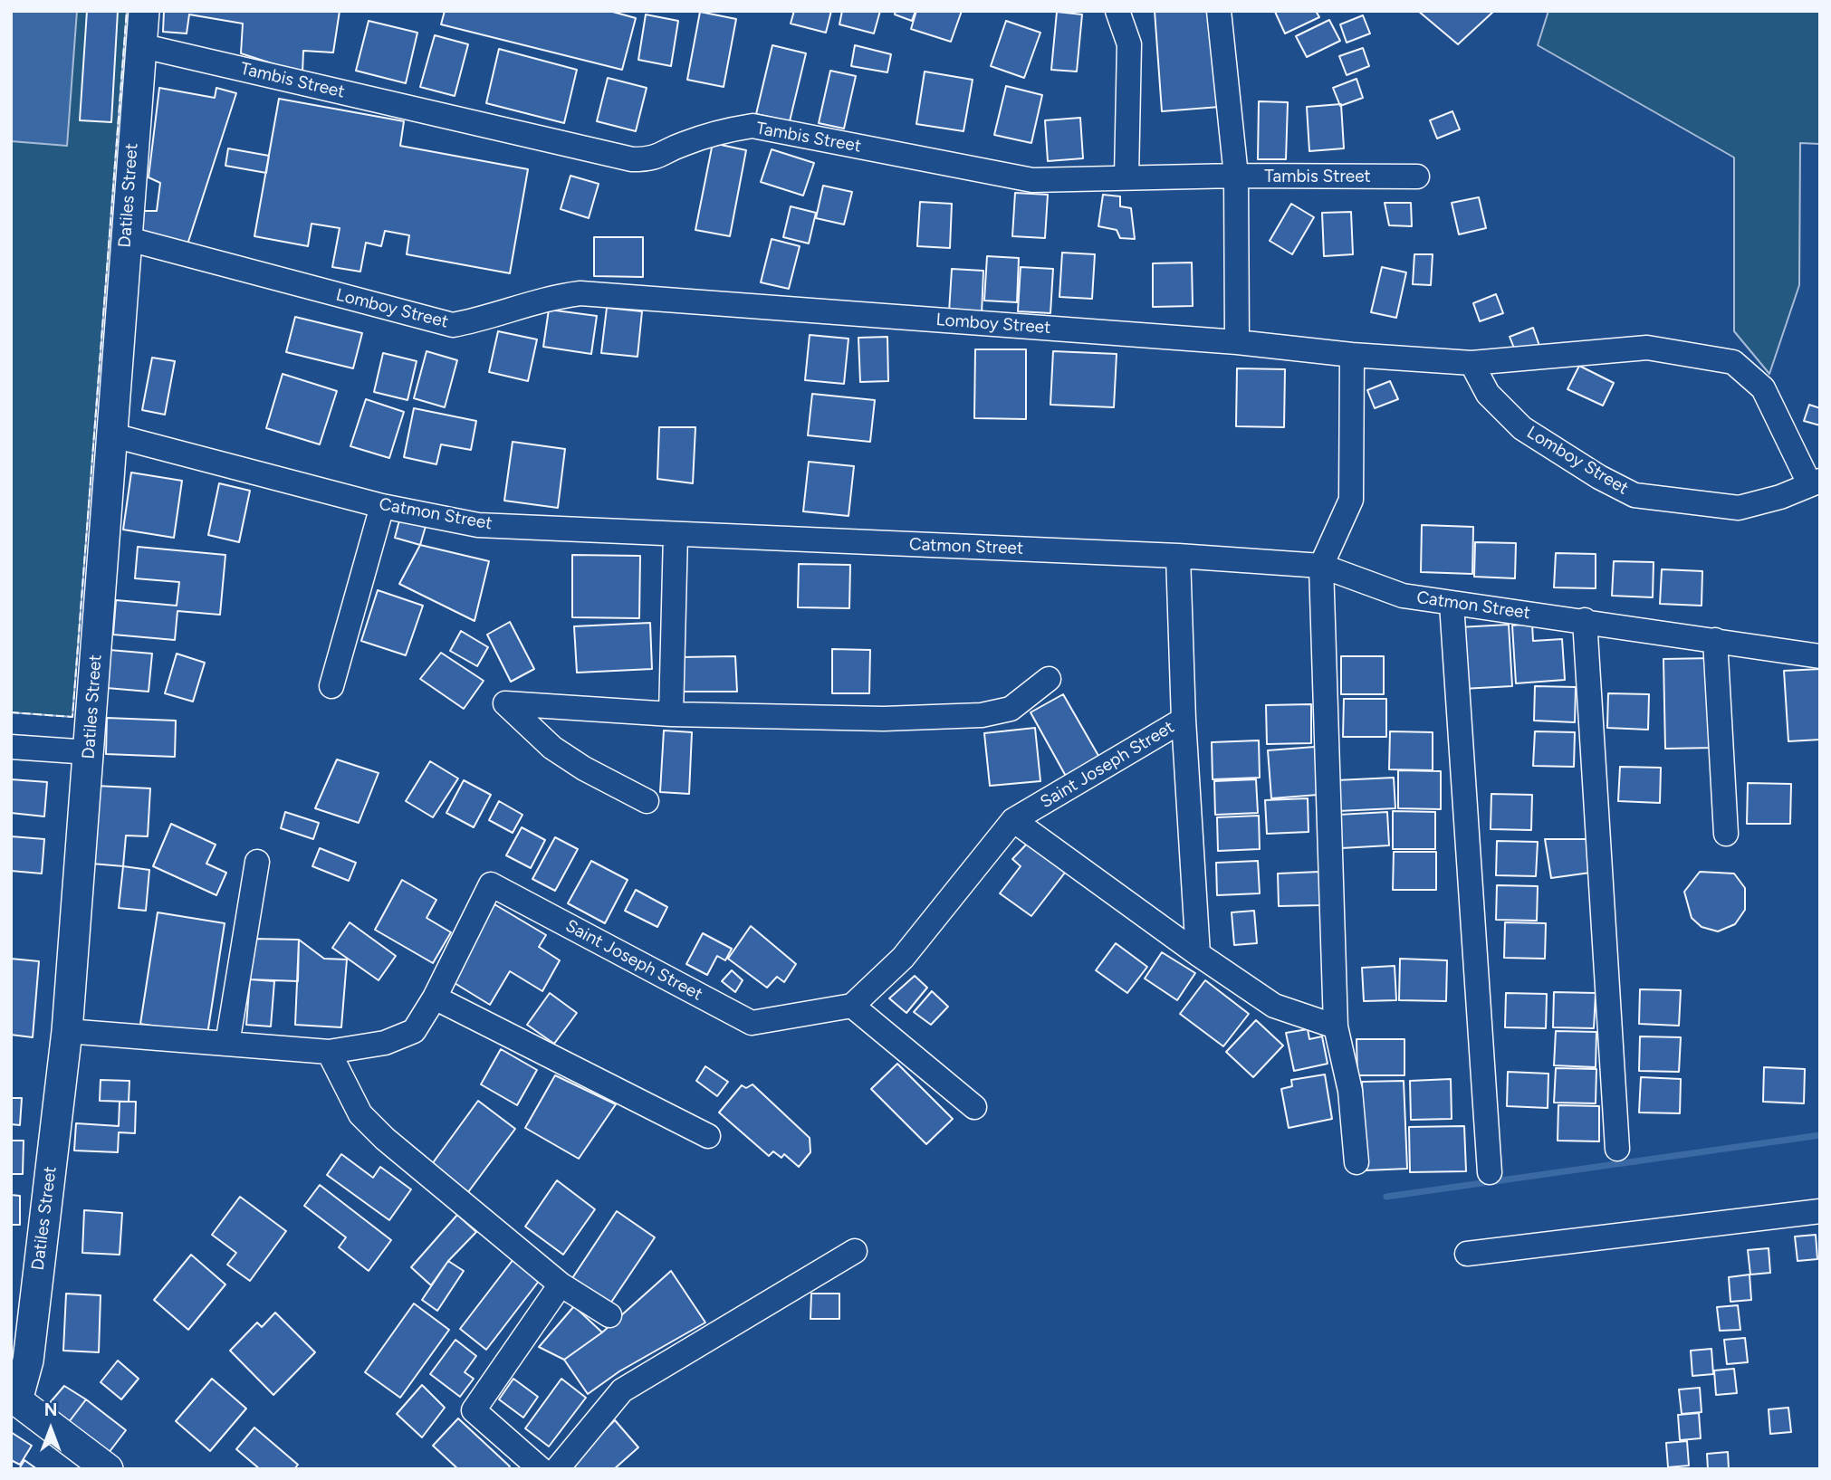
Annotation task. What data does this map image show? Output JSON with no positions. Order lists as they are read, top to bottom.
{
  "streets": {
    "main road": ["Datiles Street"],
    "street": [
      "Tambis Street",
      "Lomboy Street",
      "Catmon Street",
      "Saint Joseph Street"
    ]
  },
  "crossings": [
    ["Tambis Street", "Datiles Street"],
    ["Datiles Street", "Lomboy Street"],
    ["Datiles Street", "Catmon Street"],
    ["Datiles Street", "Saint Joseph Street"]
  ],
  "north": "top"
}
